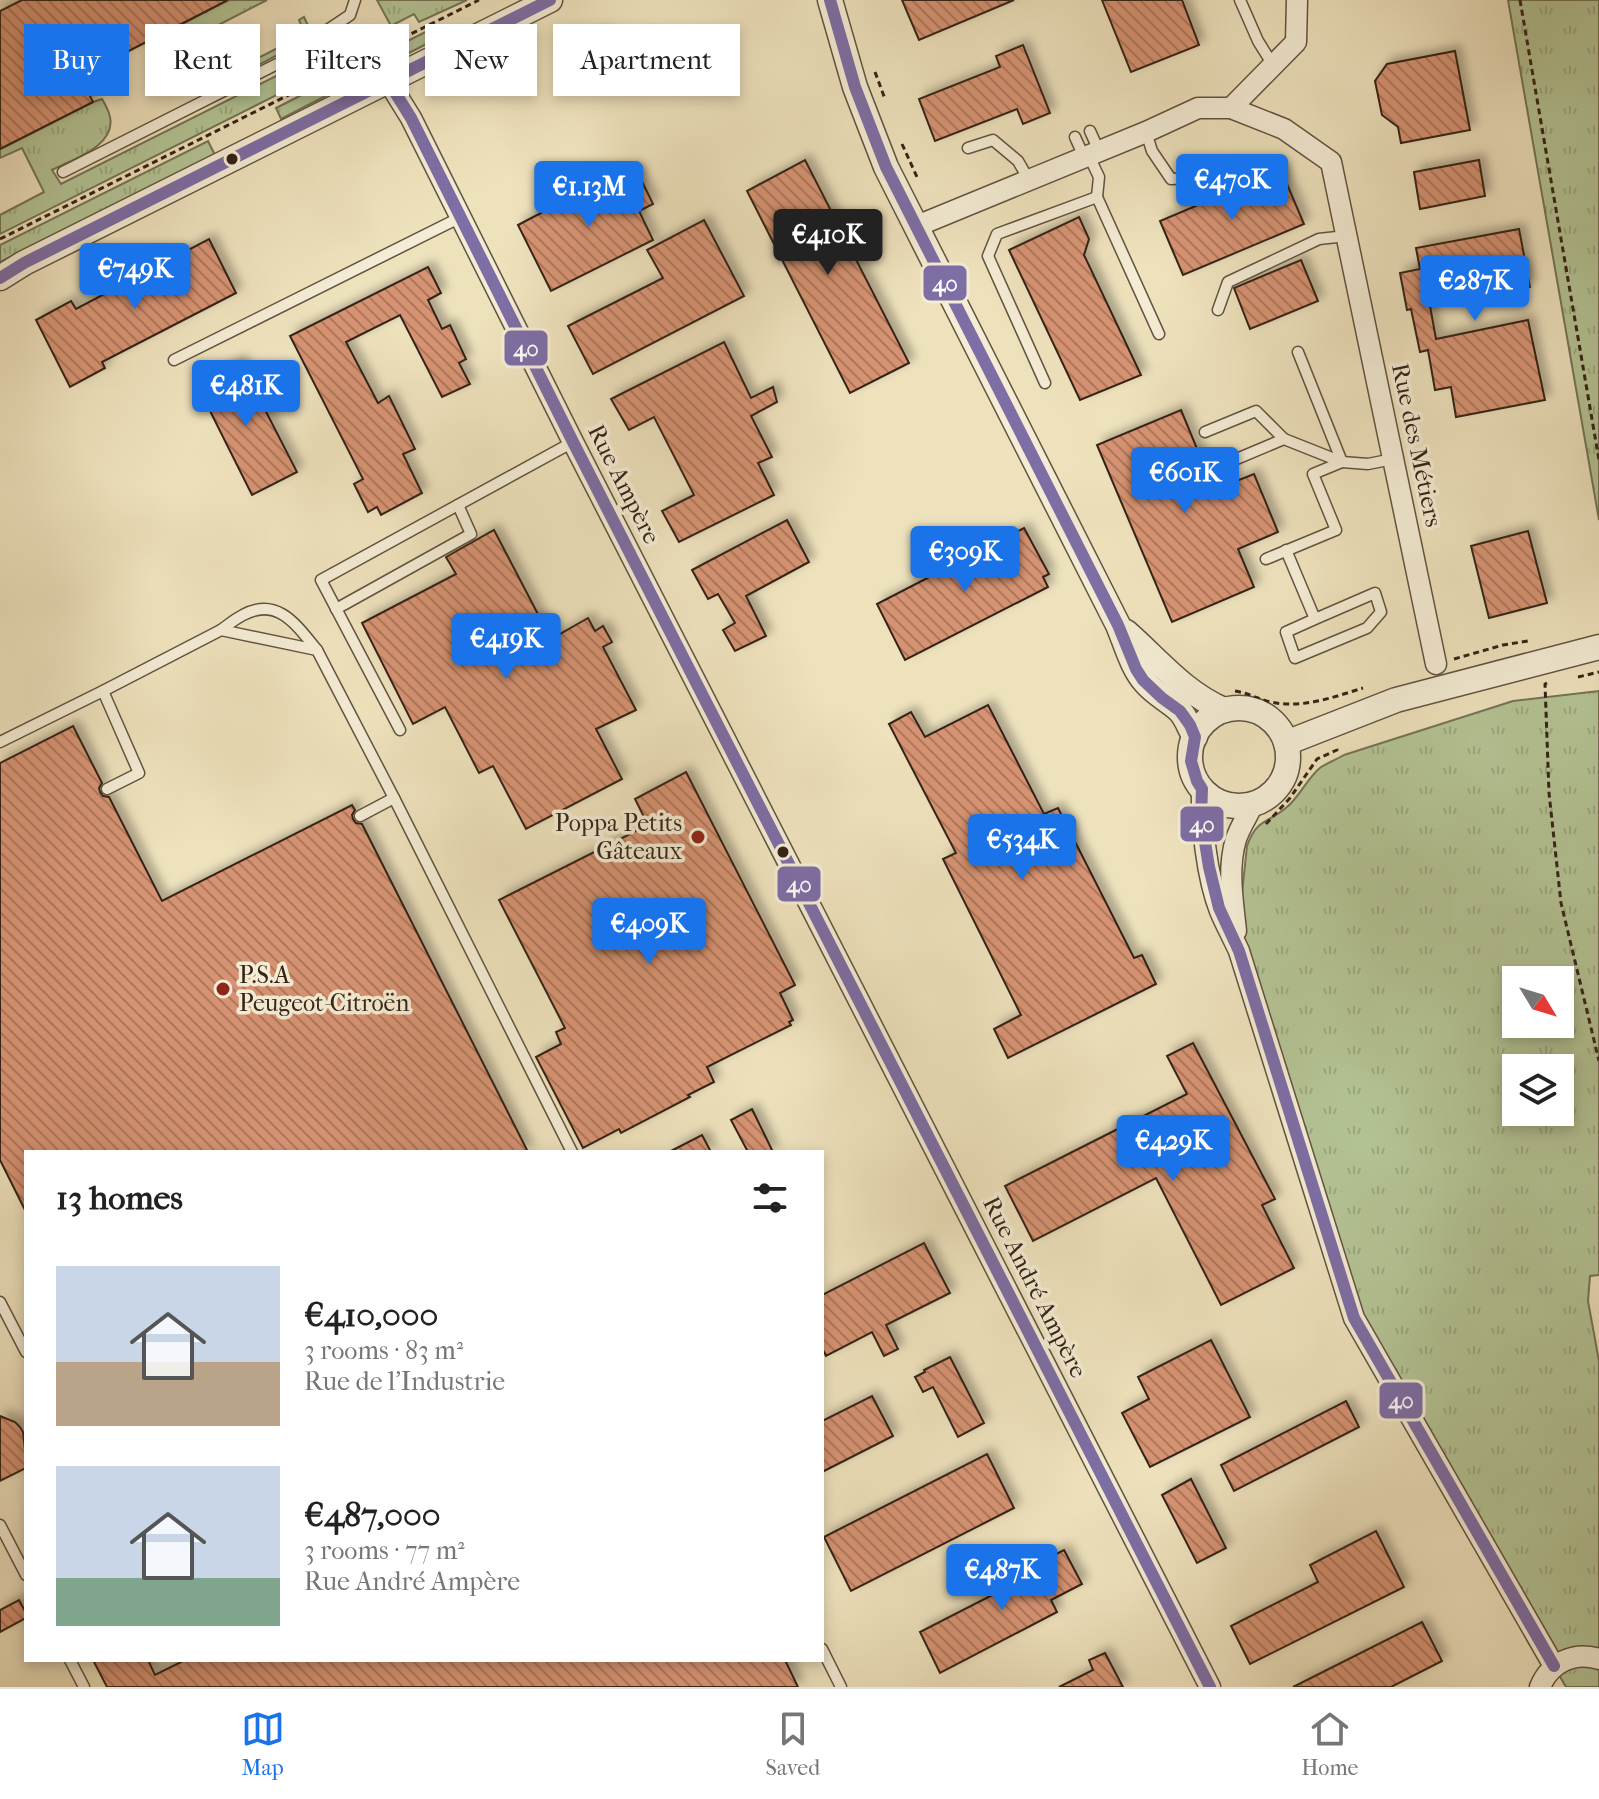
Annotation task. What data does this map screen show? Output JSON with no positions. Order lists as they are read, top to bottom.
{
  "streets": {
    "street": ["Rue des Métiers", "Rue Ampère", "Rue André Ampère"]
  },
  "crossings": [
    ["Rue Ampère", "Rue André Ampère"]
  ],
  "places": ["Poppa Petits Gâteaux", "P.S.A Peugeot-Citroën"],
  "lines": ["transit line 40"],
  "north": "bottom right",
  "page": {
    "chip": [
      "Buy",
      "Rent",
      "Filters",
      "New",
      "Apartment"
    ],
    "price": [
      "€470K",
      "€1.13M",
      "€410K",
      "€749K",
      "€287K",
      "€481K",
      "€601K",
      "€309K",
      "€419K",
      "€534K",
      "€409K",
      "€429K",
      "€487K"
    ],
    "heading": "13 homes",
    "list": [
      {
        "name": "€410,000",
        "note": "3 rooms · 83 m² · Rue de l'Industrie"
      },
      {
        "name": "€487,000",
        "note": "3 rooms · 77 m² · Rue André Ampère"
      }
    ],
    "tabs": ["Map", "Saved", "Home"]
  }
}
